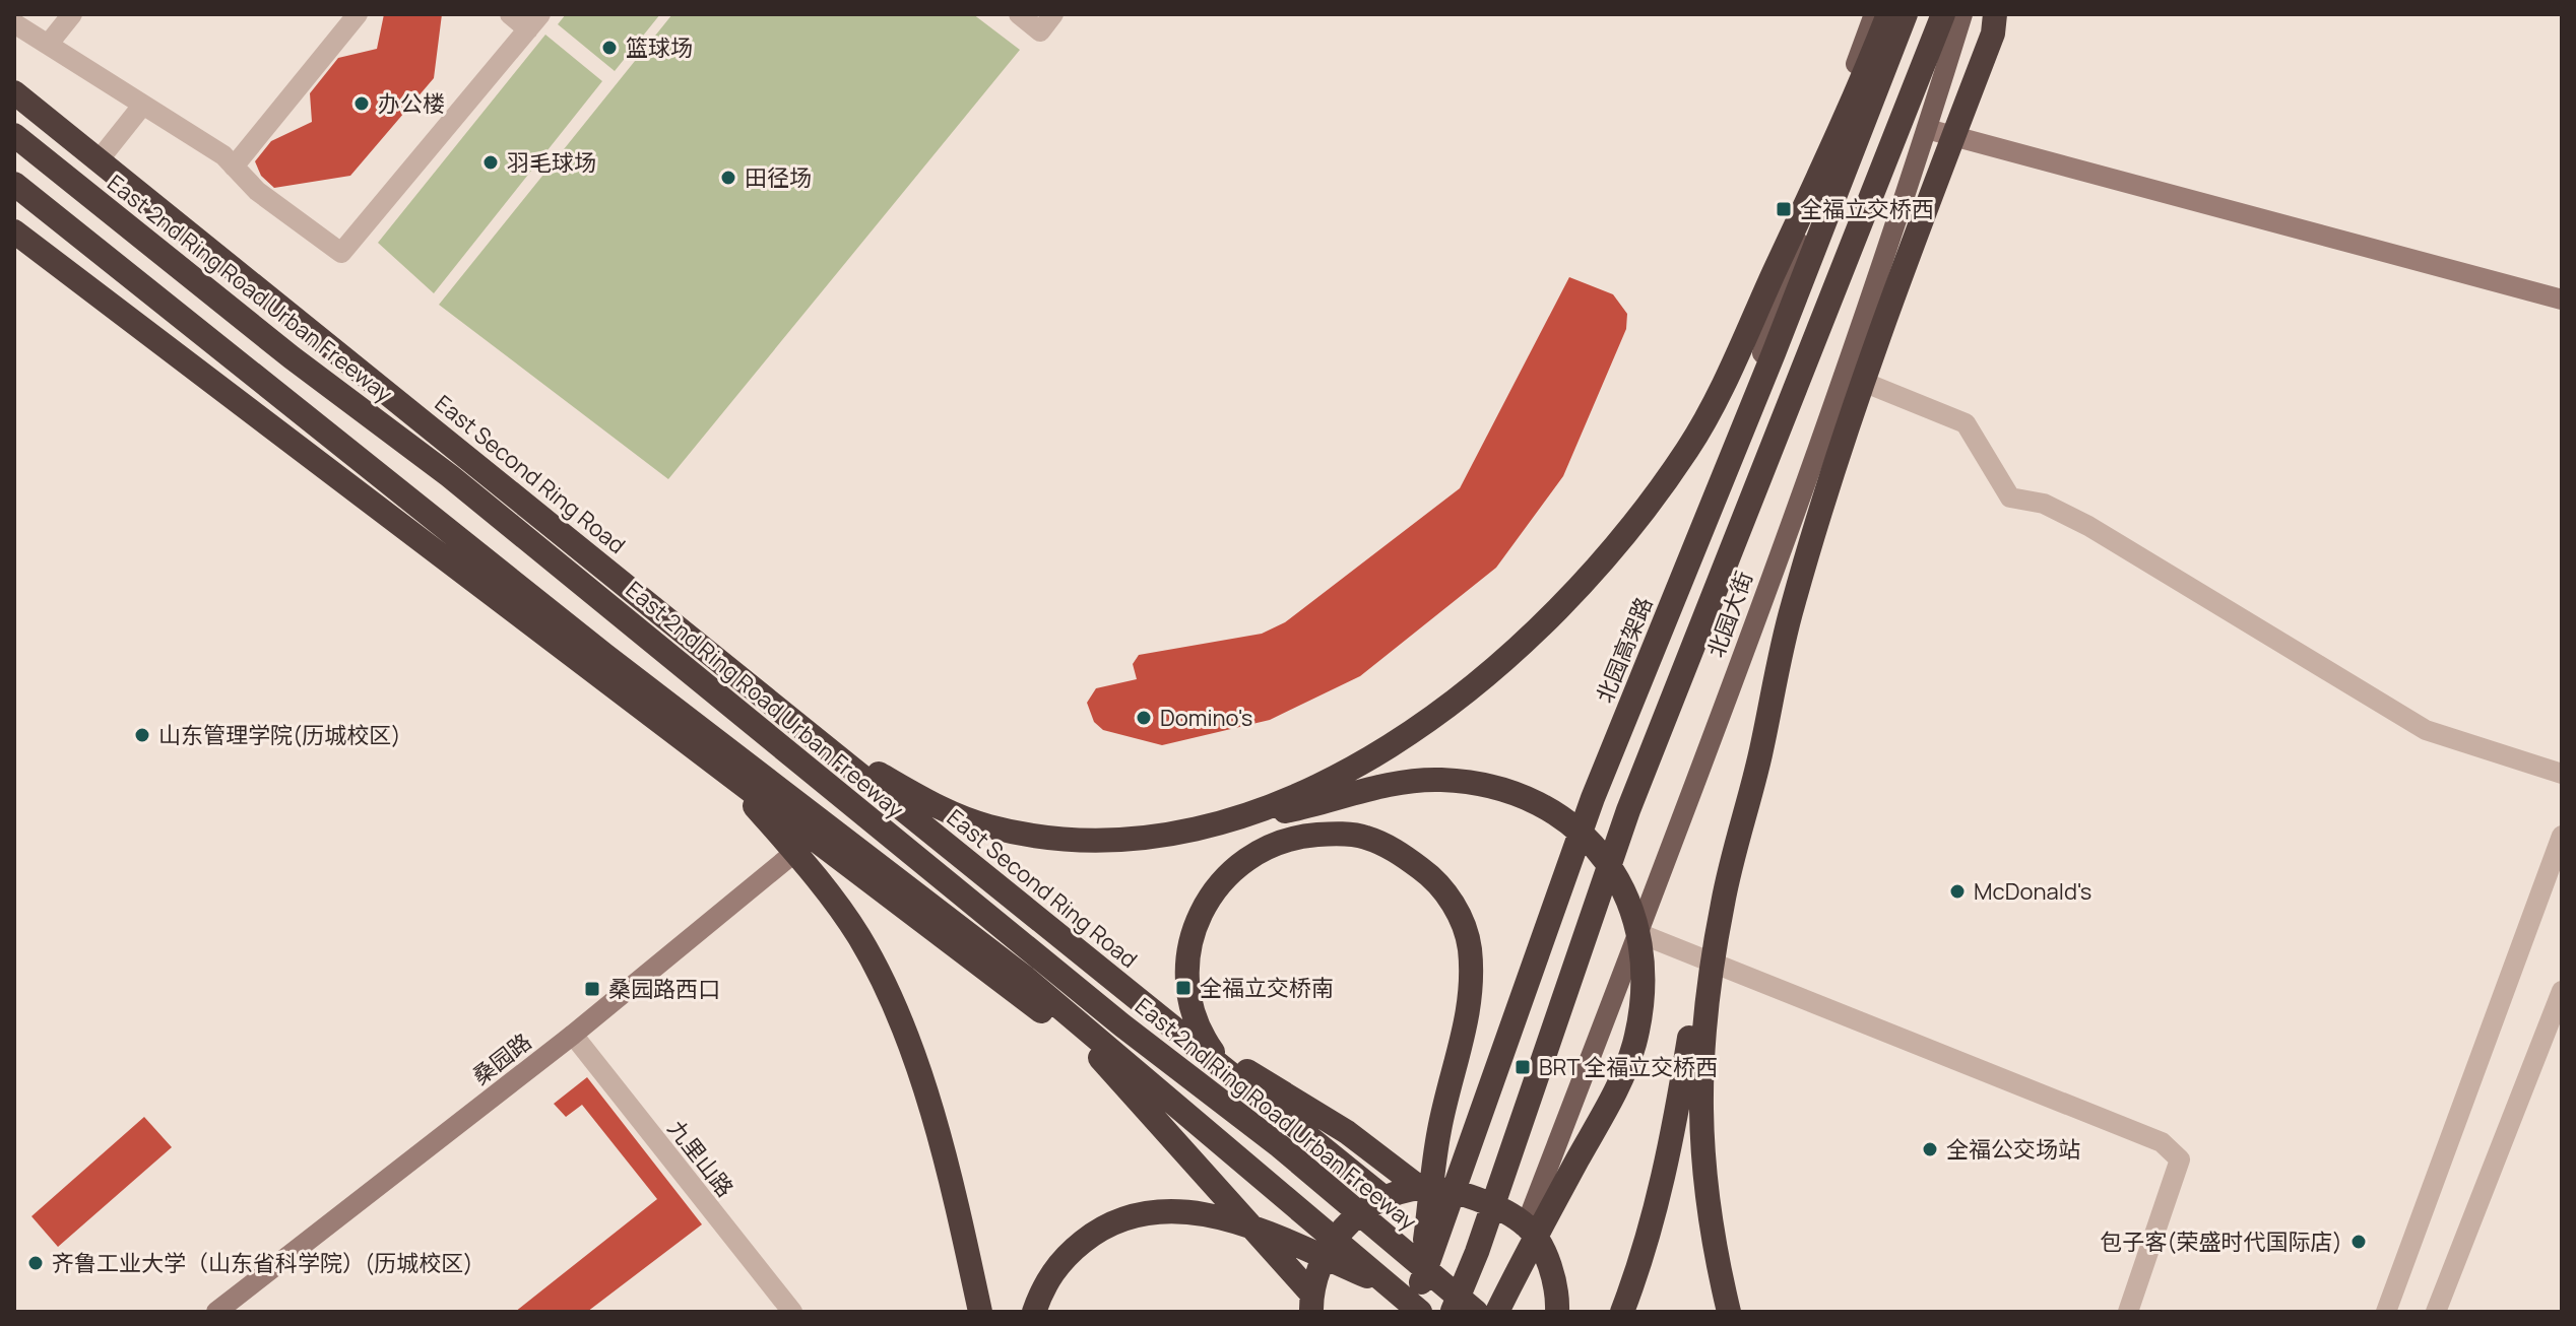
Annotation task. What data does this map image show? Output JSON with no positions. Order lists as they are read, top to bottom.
{
  "streets": {
    "highway": ["East 2nd Ring Road Urban Freeway", "East Second Ring Road", "北园高架路"],
    "main road": ["北园大街"],
    "street": ["桑园路", "九里山路"]
  },
  "crossings": [
    ["桑园路", "九里山路"]
  ],
  "places": {
    "other": [
      "篮球场",
      "办公楼",
      "羽毛球场",
      "田径场",
      "Domino's",
      "山东管理学院(历城校区)",
      "McDonald's",
      "全福公交场站",
      "包子客(荣盛时代国际店)",
      "齐鲁工业大学（山东省科学院）(历城校区)"
    ],
    "transit": [
      "全福立交桥西",
      "全福立交桥南",
      "桑园路西口",
      "BRT 全福立交桥西"
    ]
  }
}
